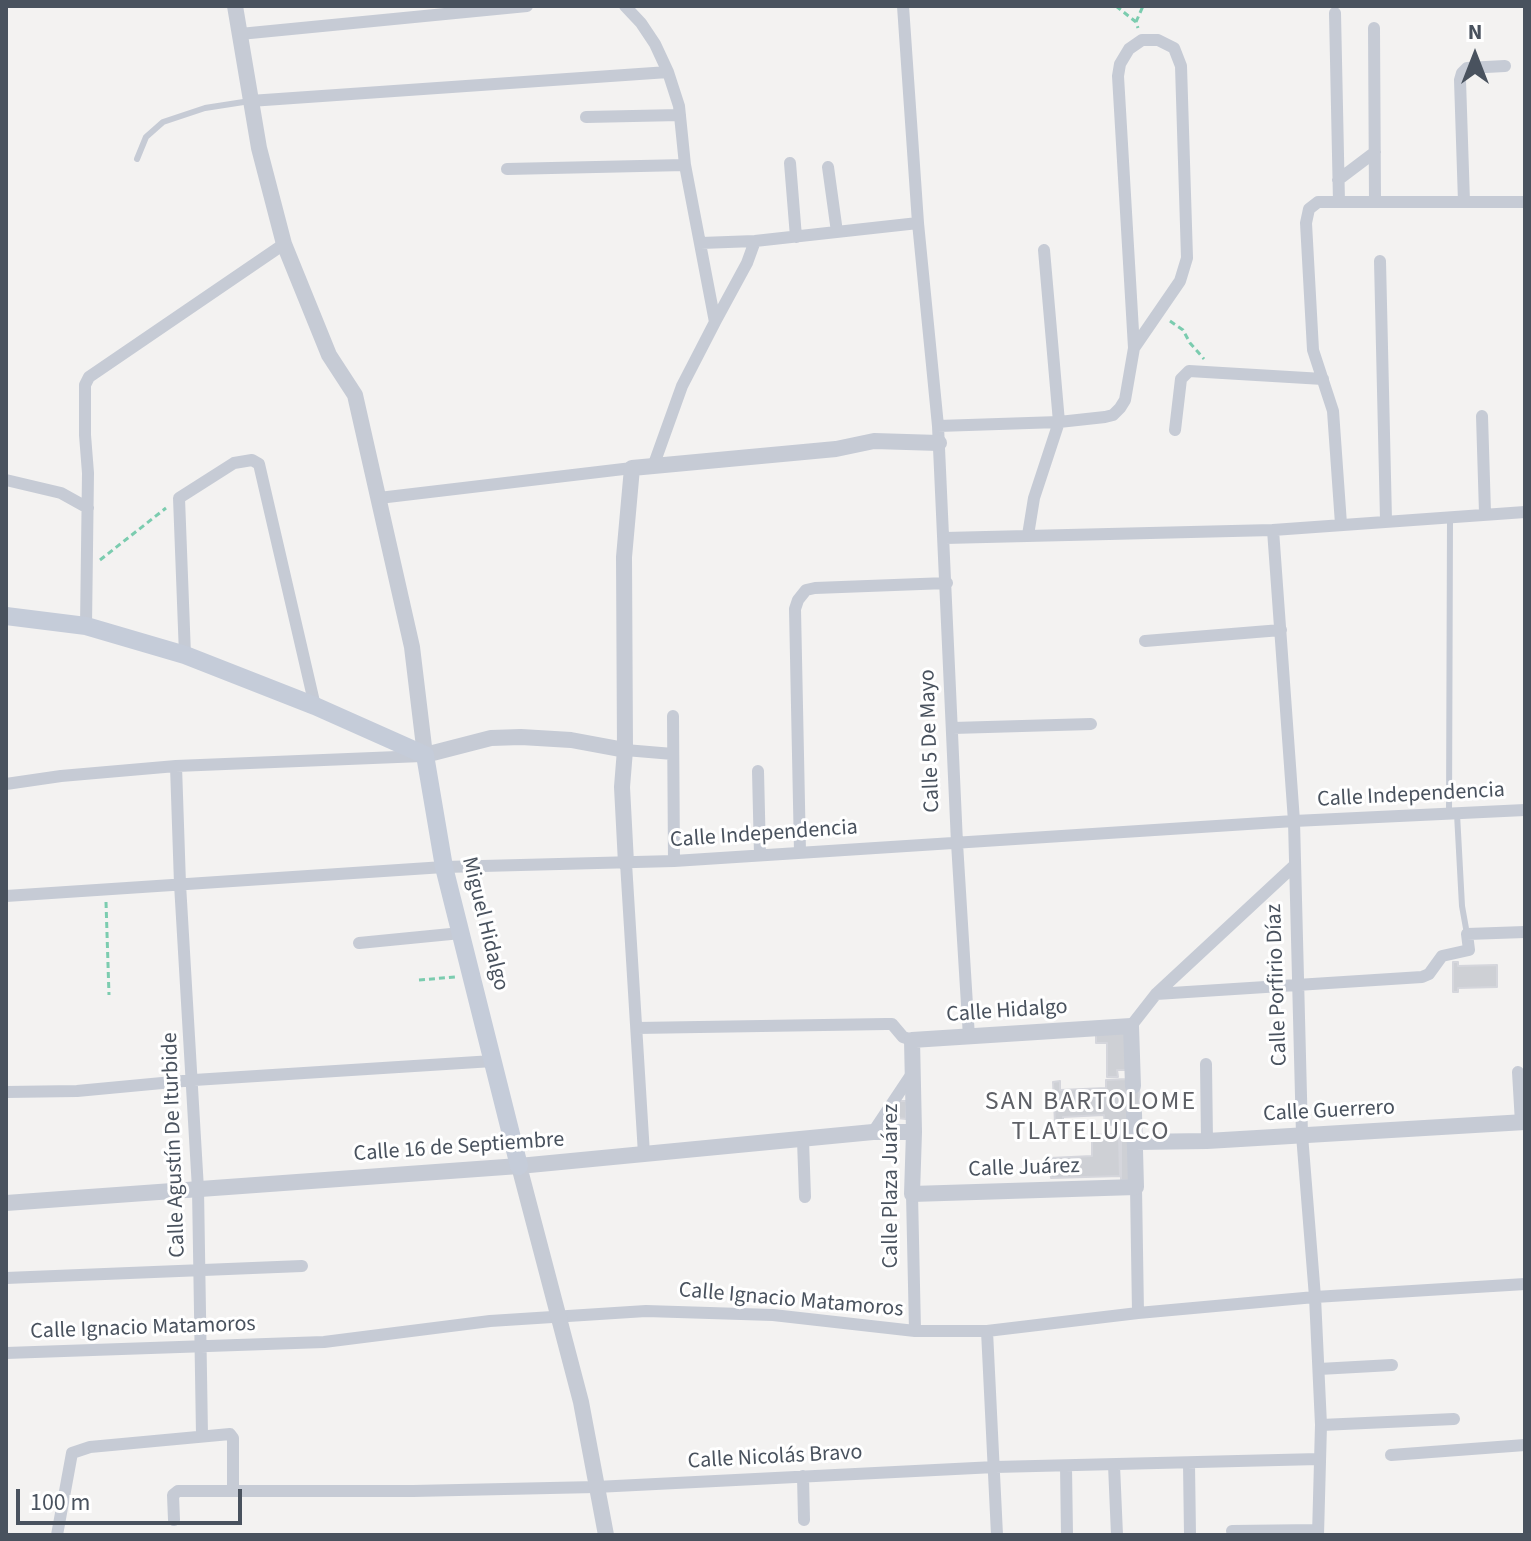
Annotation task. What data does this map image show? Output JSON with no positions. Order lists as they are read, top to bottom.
{
  "streets": {
    "main road": ["Miguel Hidalgo"],
    "street": [
      "Calle 5 De Mayo",
      "Calle Independencia",
      "Calle Porfirio Díaz",
      "Calle Hidalgo",
      "Calle Guerrero",
      "Calle Agustín De Iturbide",
      "Calle 16 de Septiembre",
      "Calle Juárez",
      "Calle Plaza Juárez",
      "Calle Ignacio Matamoros",
      "Calle Nicolás Bravo"
    ]
  },
  "crossings": [
    ["Calle 5 De Mayo", "Calle Independencia"],
    ["Calle 5 De Mayo", "Calle Hidalgo"],
    ["Calle Independencia", "Miguel Hidalgo"],
    ["Calle Independencia", "Calle Porfirio Díaz"],
    ["Calle Independencia", "Calle Agustín De Iturbide"],
    ["Miguel Hidalgo", "Calle 16 de Septiembre"],
    ["Miguel Hidalgo", "Calle Ignacio Matamoros"],
    ["Miguel Hidalgo", "Calle Nicolás Bravo"],
    ["Calle Porfirio Díaz", "Calle Guerrero"],
    ["Calle Porfirio Díaz", "Calle Ignacio Matamoros"],
    ["Calle Porfirio Díaz", "Calle Nicolás Bravo"],
    ["Calle Hidalgo", "Calle Plaza Juárez"],
    ["Calle Agustín De Iturbide", "Calle 16 de Septiembre"],
    ["Calle Agustín De Iturbide", "Calle Ignacio Matamoros"],
    ["Calle 16 de Septiembre", "Calle Plaza Juárez"],
    ["Calle Juárez", "Calle Plaza Juárez"],
    ["Calle Plaza Juárez", "Calle Ignacio Matamoros"]
  ],
  "districts": ["SAN BARTOLOME TLATELULCO"],
  "scale_bar": "100 m",
  "north": "top"
}
